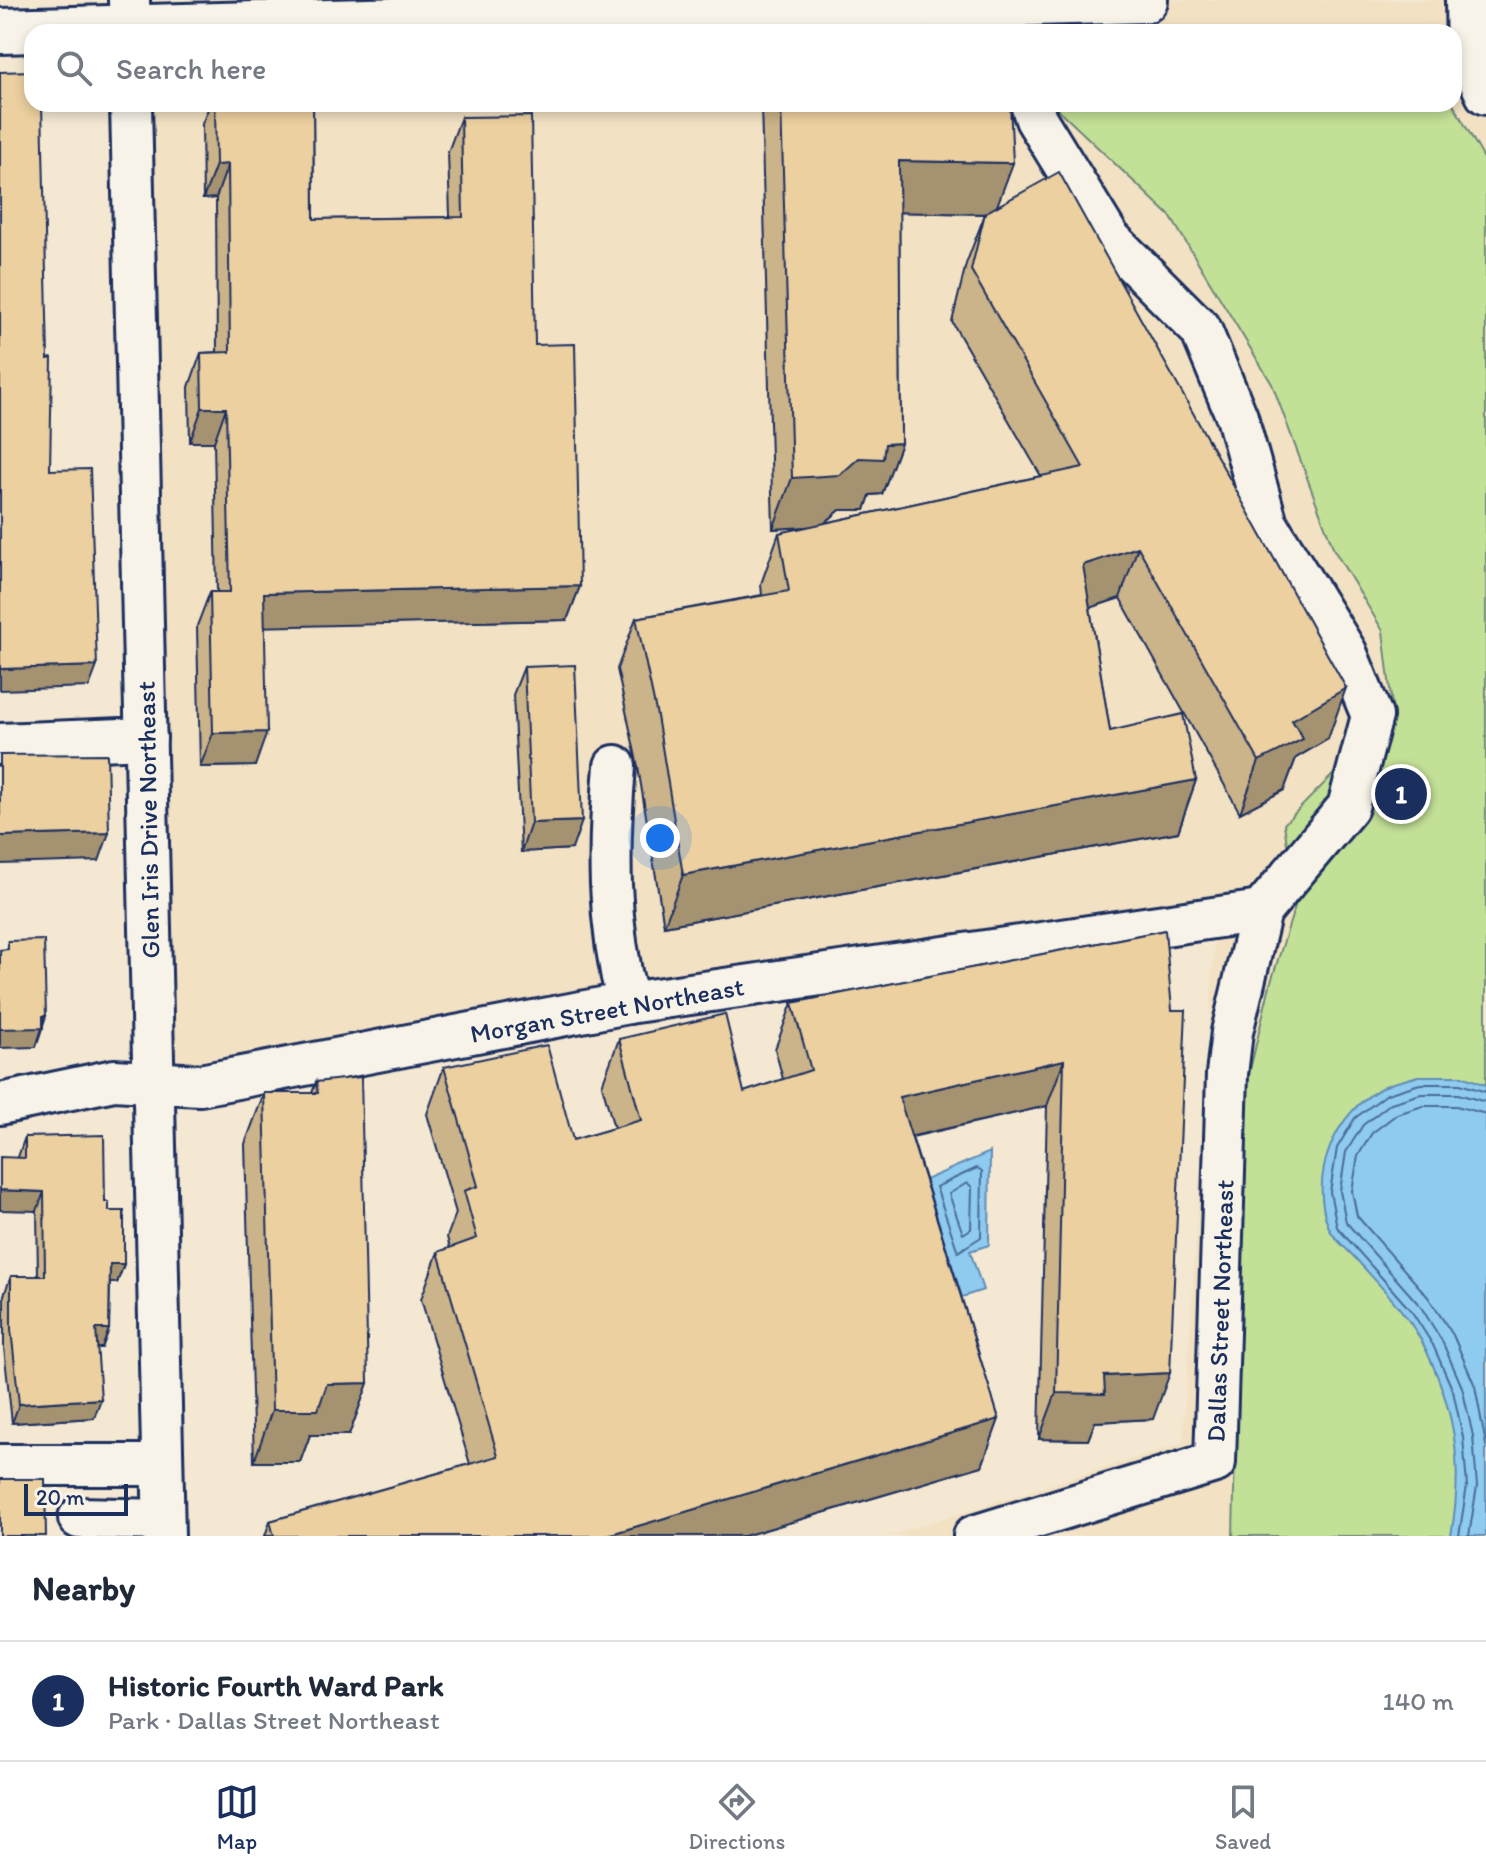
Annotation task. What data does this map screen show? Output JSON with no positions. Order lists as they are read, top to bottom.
{
  "streets": {
    "street": ["Glen Iris Drive Northeast", "Morgan Street Northeast", "Dallas Street Northeast"]
  },
  "crossings": [
    ["Glen Iris Drive Northeast", "Morgan Street Northeast"],
    ["Morgan Street Northeast", "Dallas Street Northeast"]
  ],
  "scale_bar": "20 m",
  "page": {
    "search": "Search here",
    "pins": "1",
    "scale": "20 m",
    "heading": "Nearby",
    "list": [
      {
        "mark": "1",
        "name": "Historic Fourth Ward Park",
        "note": "Park · Dallas Street Northeast",
        "value": "140 m"
      }
    ],
    "nav": ["Map", "Directions", "Saved"]
  }
}
